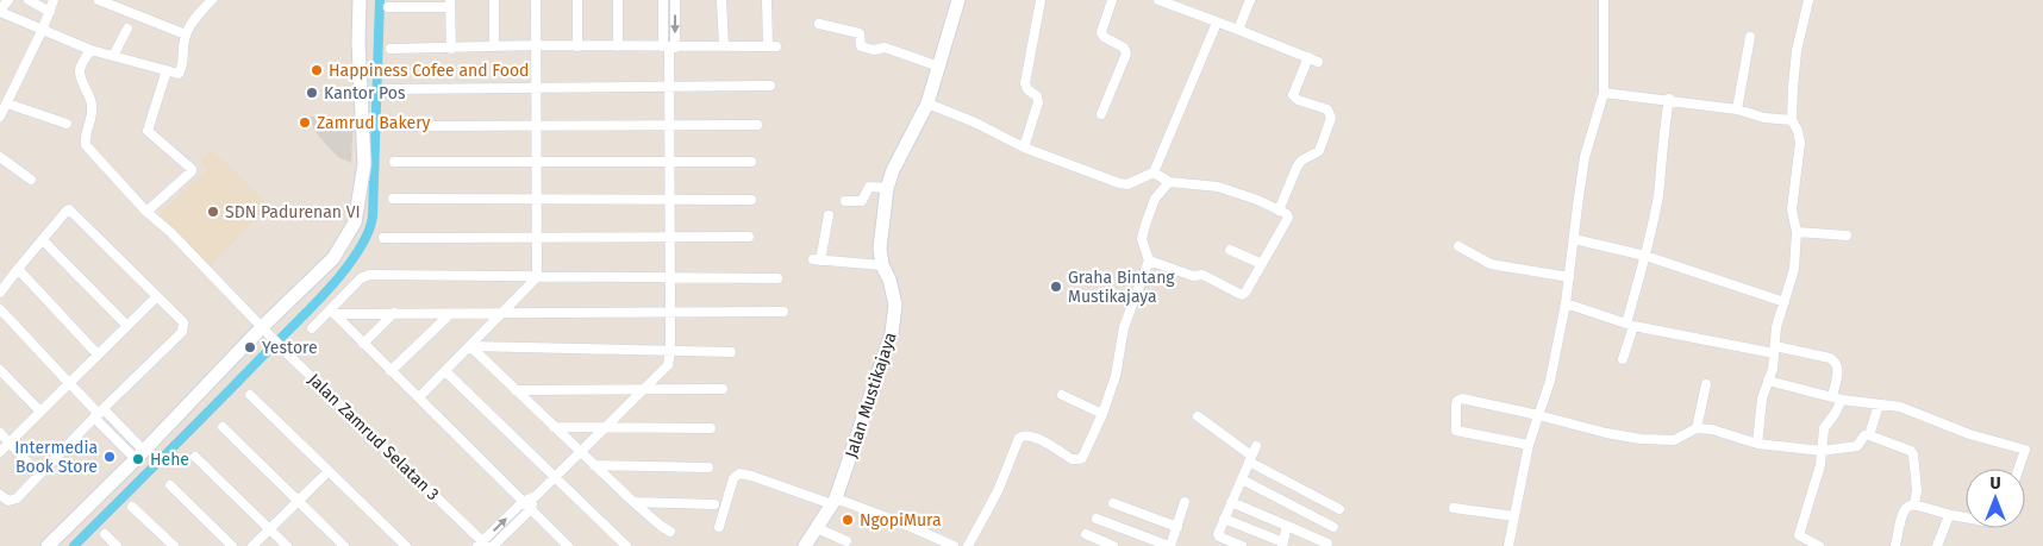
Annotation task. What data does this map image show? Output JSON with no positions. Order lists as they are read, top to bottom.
{
  "streets": {
    "street": ["Jalan Mustikajaya", "Jalan Zamrud Selatan 3"]
  },
  "places": [
    "Happiness Cofee and Food",
    "Kantor Pos",
    "Zamrud Bakery",
    "SDN Padurenan VI",
    "Graha Bintang Mustikajaya",
    "Yestore",
    "Intermedia Book Store",
    "Hehe",
    "NgopiMura"
  ],
  "north": "top"
}
